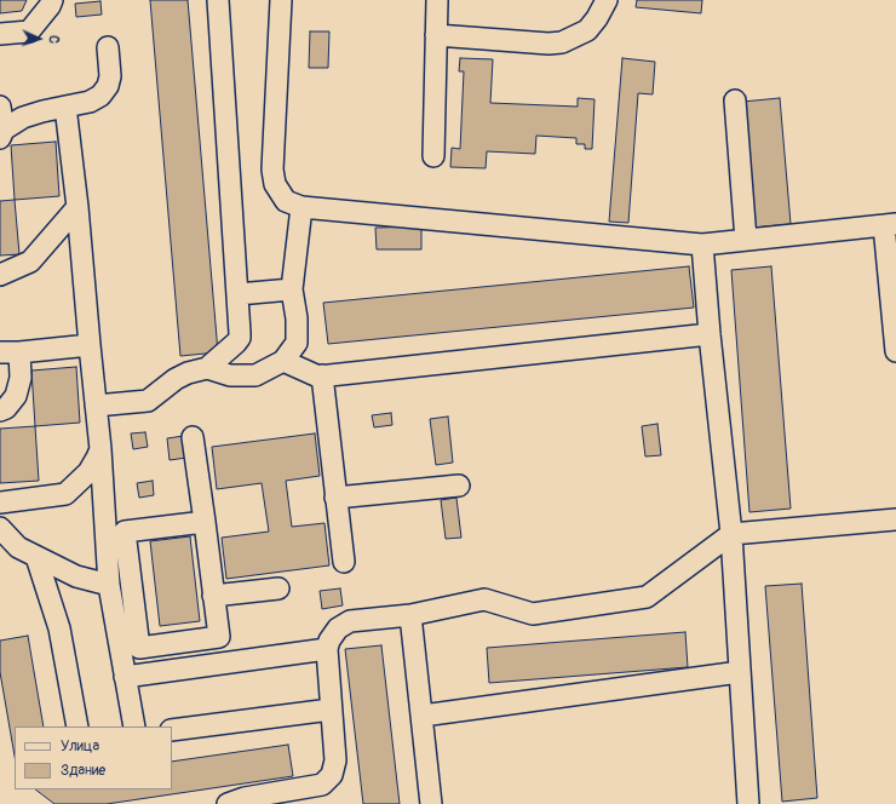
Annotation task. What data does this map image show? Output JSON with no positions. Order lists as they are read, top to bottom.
{
  "legend": ["Улица", "Здание"],
  "north": "right"
}
